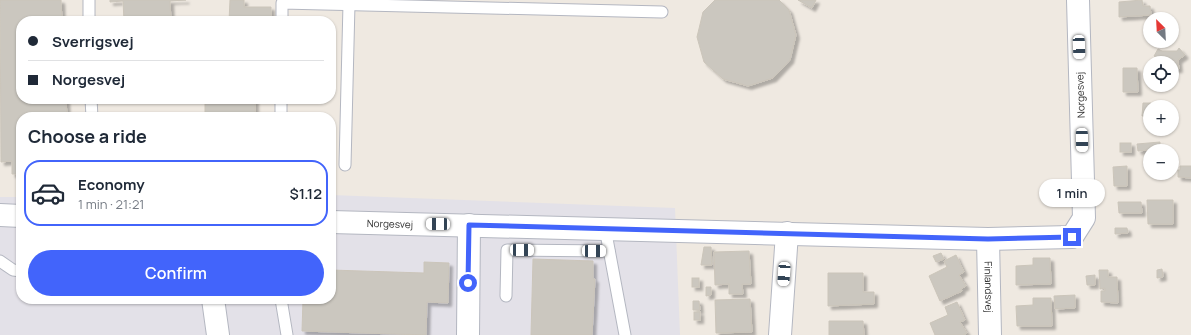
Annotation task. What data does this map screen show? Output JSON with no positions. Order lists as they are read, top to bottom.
{
  "streets": {
    "street": ["Norgesvej", "Finlandsvej"]
  },
  "crossings": [
    ["Norgesvej", "Finlandsvej"]
  ],
  "north": "top left",
  "page": {
    "map_buttons": ["+", "−"],
    "banner": ["Sverrigsvej", "Norgesvej"],
    "heading": "Choose a ride",
    "list": [
      {
        "name": "Economy",
        "note": "1 min · 21:21",
        "value": "$1.12"
      }
    ],
    "bubble": "1 min",
    "buttons": "Confirm"
  }
}
